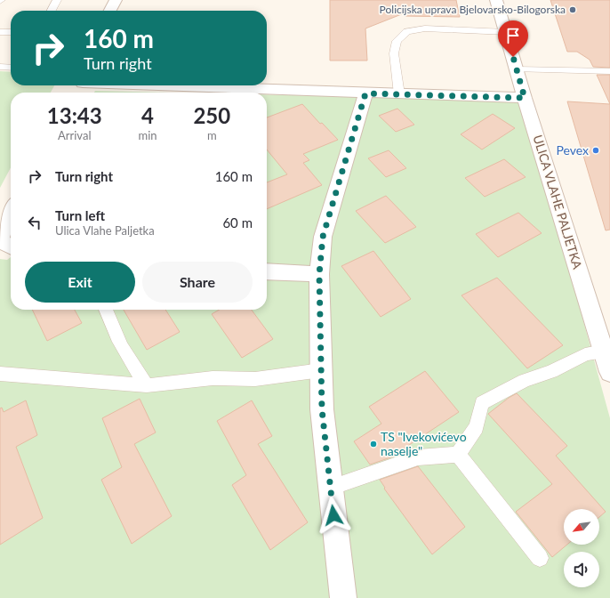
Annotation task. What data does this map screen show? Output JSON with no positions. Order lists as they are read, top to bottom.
{
  "streets": {
    "street": ["ULICA VLAHE PALJETKA"]
  },
  "places": ["Policijska uprava Bjelovarsko-Bilogorska", "Pevex", "TS \"Ivekovićevo naselje\""],
  "north": "bottom left",
  "page": {
    "turn": ["160 m", "Turn right"],
    "eta": [
      "13:43",
      "Arrival",
      "4",
      "min",
      "250",
      "m"
    ],
    "list": [
      {
        "name": "Turn right",
        "value": "160 m"
      },
      {
        "name": "Turn left",
        "note": "Ulica Vlahe Paljetka",
        "value": "60 m"
      }
    ],
    "buttons": ["Exit", "Share"]
  }
}
